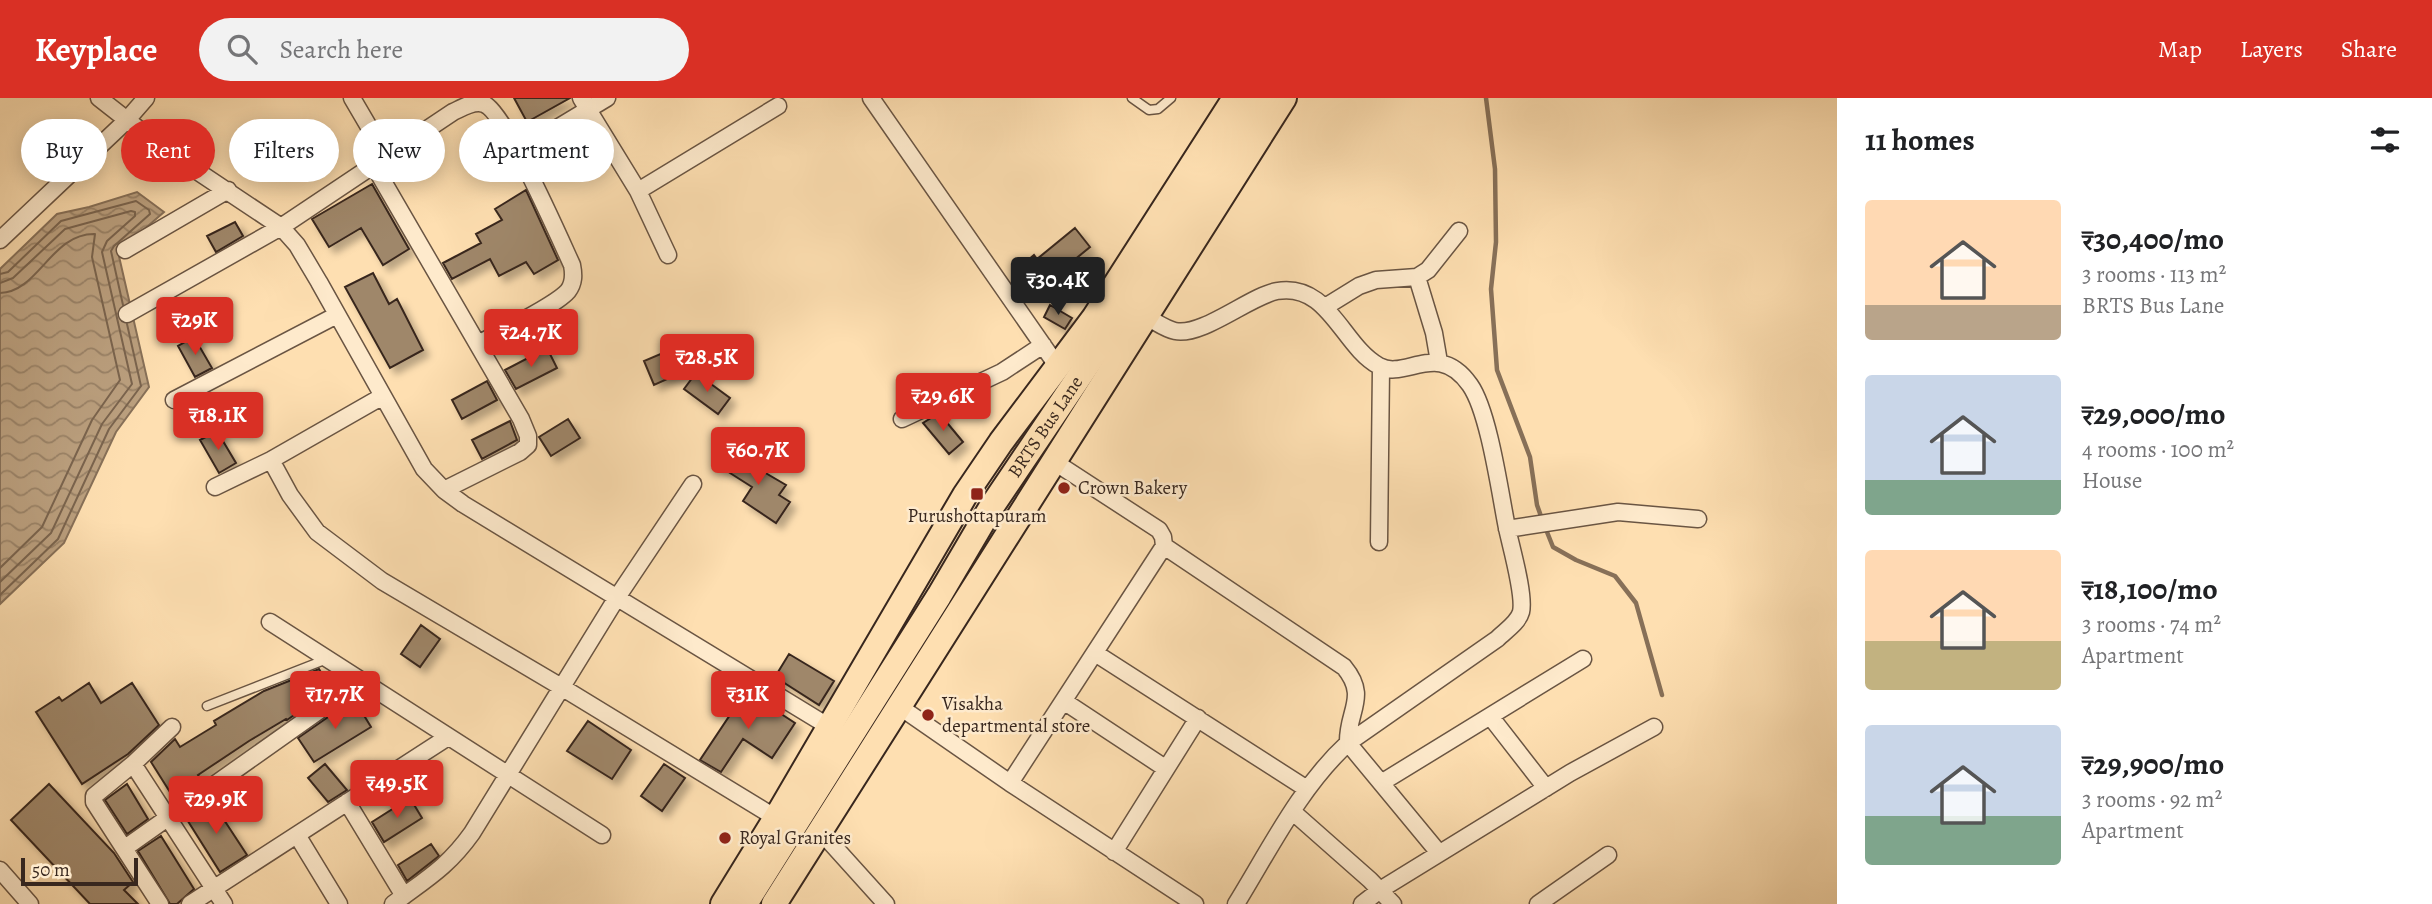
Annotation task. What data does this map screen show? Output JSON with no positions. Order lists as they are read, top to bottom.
{
  "streets": {
    "main road": ["BRTS Bus Lane"]
  },
  "places": {
    "other": ["Crown Bakery", "Visakha departmental store", "Royal Granites"],
    "transit": ["Purushottapuram"]
  },
  "scale_bar": "50 m",
  "page": {
    "header": "Keyplace",
    "search": "Search here",
    "nav": ["Map", "Layers", "Share"],
    "heading": "11 homes",
    "chip": [
      "Buy",
      "Rent",
      "Filters",
      "New",
      "Apartment"
    ],
    "list": [
      {
        "name": "₹30,400/mo",
        "note": "3 rooms · 113 m² · BRTS Bus Lane"
      },
      {
        "name": "₹29,000/mo",
        "note": "4 rooms · 100 m² · House"
      },
      {
        "name": "₹18,100/mo",
        "note": "3 rooms · 74 m² · Apartment"
      },
      {
        "name": "₹29,900/mo",
        "note": "3 rooms · 92 m² · Apartment"
      }
    ],
    "price": [
      "₹30.4K",
      "₹29K",
      "₹24.7K",
      "₹28.5K",
      "₹29.6K",
      "₹18.1K",
      "₹60.7K",
      "₹17.7K",
      "₹31K",
      "₹49.5K",
      "₹29.9K"
    ],
    "scale": "50 m"
  }
}
